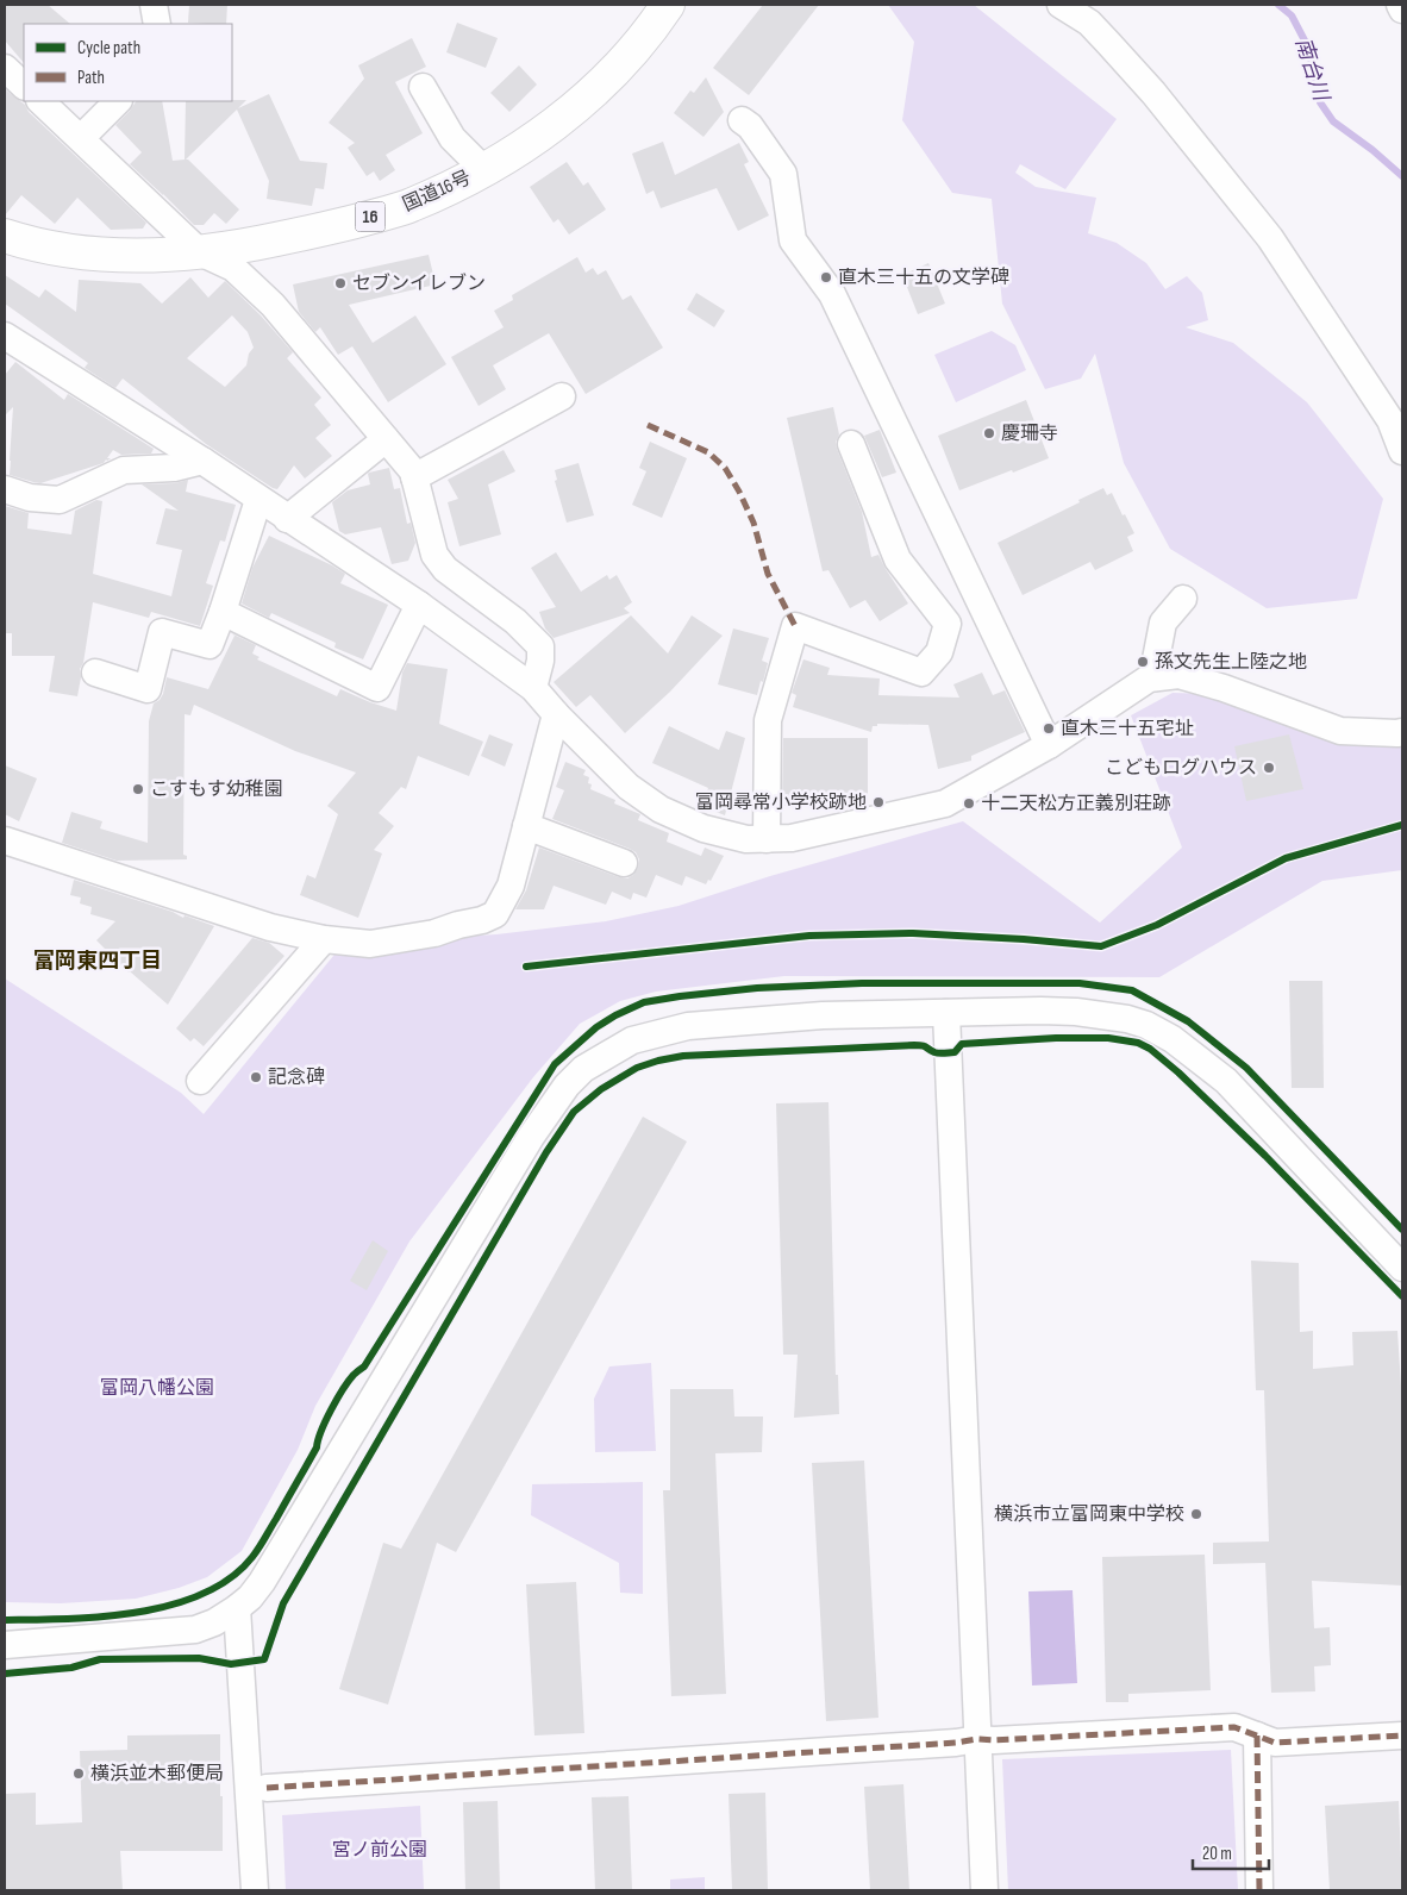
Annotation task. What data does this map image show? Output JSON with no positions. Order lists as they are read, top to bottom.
{
  "streets": {
    "highway": ["国道16号", "16"]
  },
  "districts": ["富岡東四丁目"],
  "water": ["南台川"],
  "parks": ["富岡八幡公園", "宮ノ前公園"],
  "places": [
    "直木三十五の文学碑",
    "セブンイレブン",
    "慶珊寺",
    "孫文先生上陸之地",
    "直木三十五宅址",
    "こどもログハウス",
    "こすもす幼稚園",
    "富岡尋常小学校跡地",
    "十二天松方正義別荘跡",
    "記念碑",
    "横浜市立富岡東中学校",
    "横浜並木郵便局"
  ],
  "legend": ["Cycle path", "Path"],
  "scale_bar": "20 m"
}
